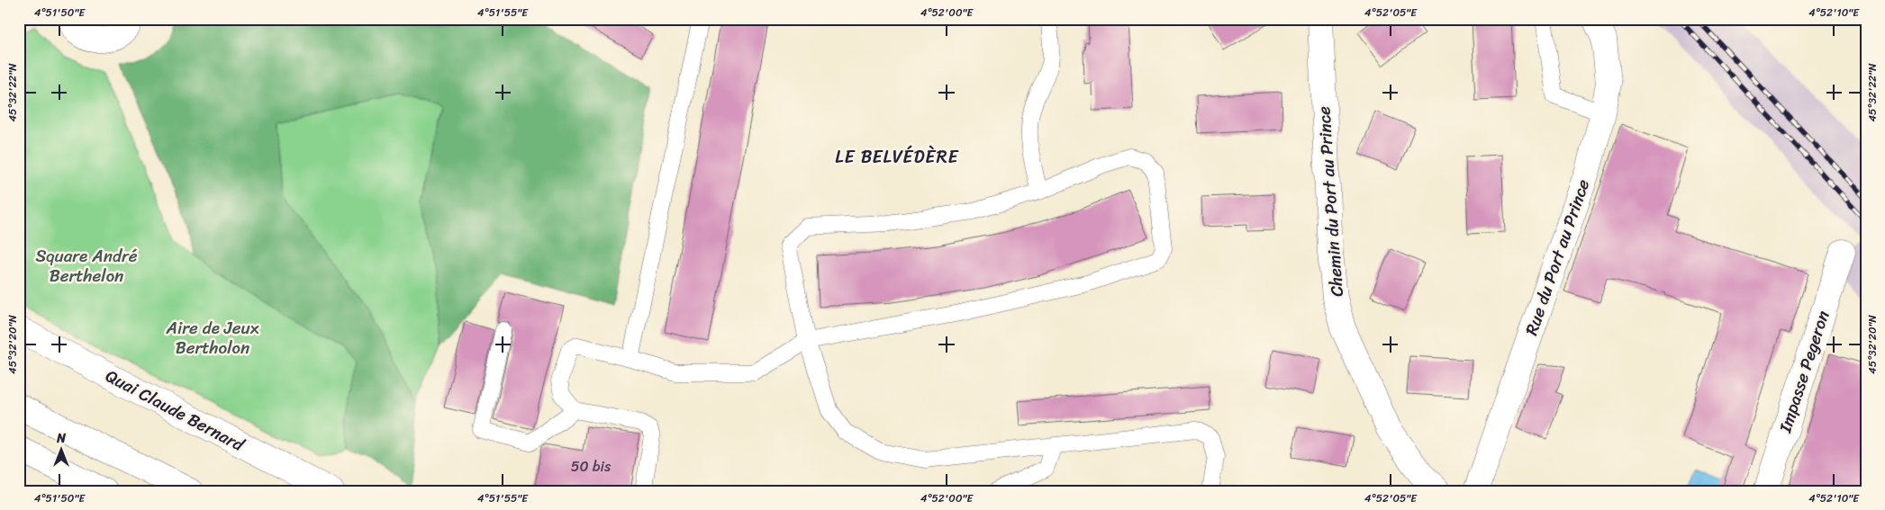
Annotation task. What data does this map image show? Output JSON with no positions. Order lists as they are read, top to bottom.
{
  "streets": {
    "main road": [
      "Chemin du Port au Prince",
      "Rue du Port au Prince",
      "Impasse Pegeron",
      "Quai Claude Bernard"
    ]
  },
  "districts": ["LE BELVÉDÈRE"],
  "parks": ["Square André Berthelon", "Aire de Jeux Bertholon"],
  "house_numbers": ["50 bis"],
  "north": "top",
  "coordinates": [
    "4°51'50\"E",
    "4°51'55\"E",
    "4°52'00\"E",
    "4°52'05\"E",
    "4°52'10\"E",
    "45°32'22\"N",
    "45°32'20\"N"
  ]
}
